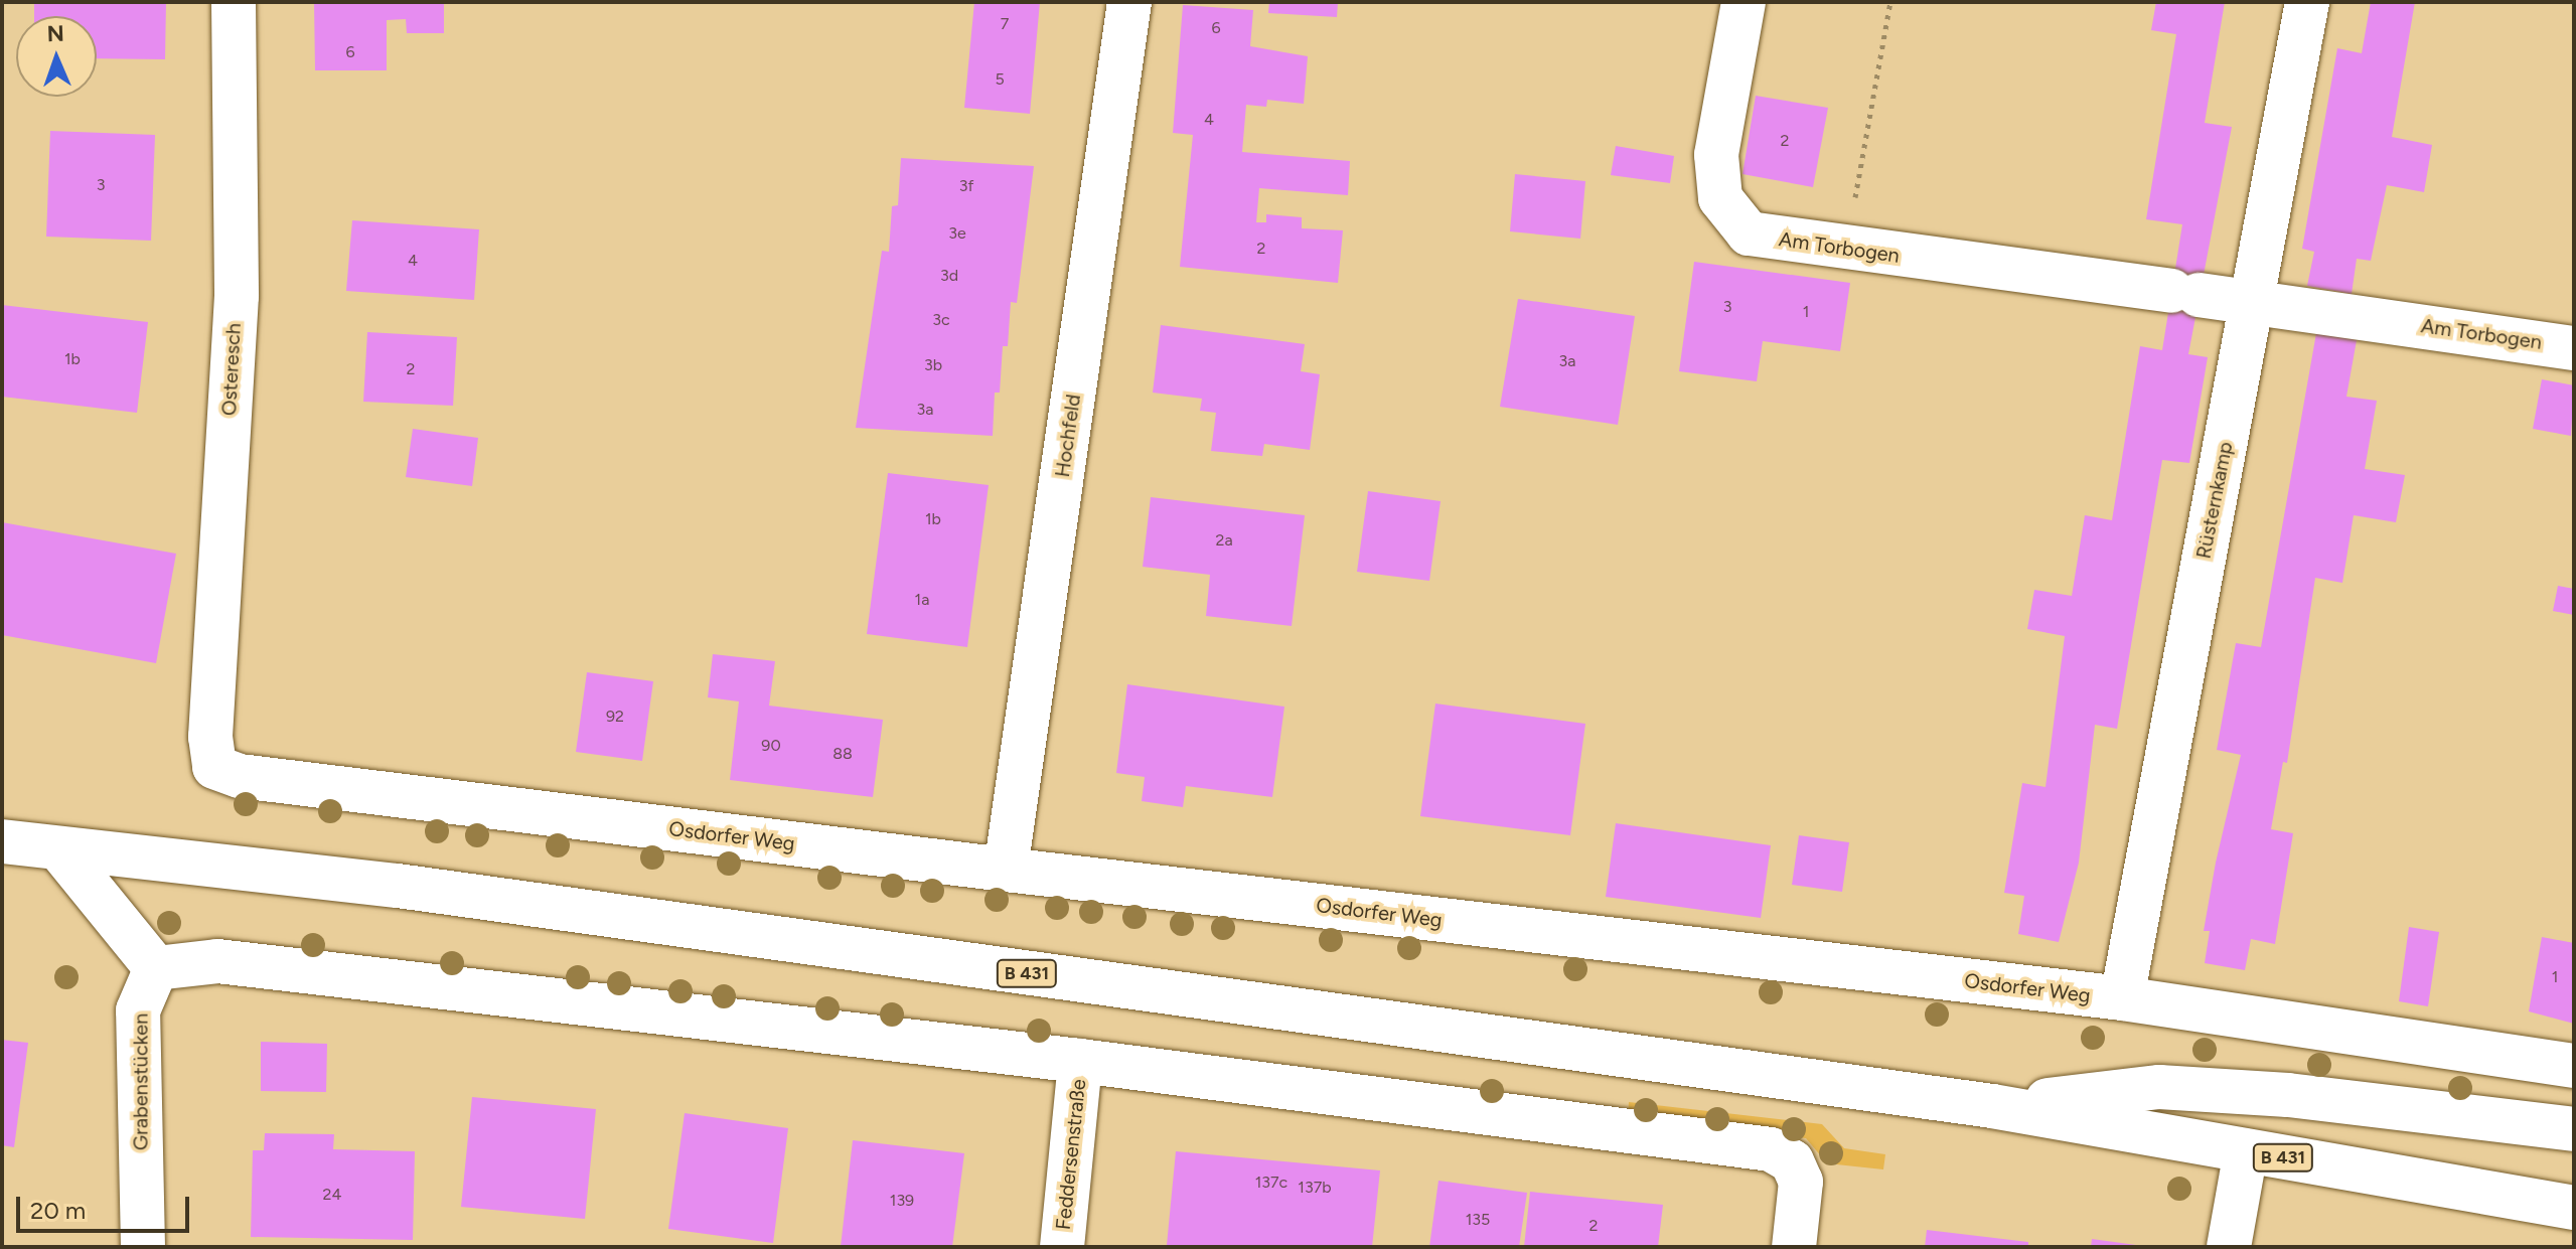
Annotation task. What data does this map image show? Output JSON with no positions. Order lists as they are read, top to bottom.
{
  "streets": {
    "street": [
      "Am Torbogen",
      "Osteresch",
      "Hochfeld",
      "Rüsternkamp",
      "Osdorfer Weg",
      "B 431",
      "Grabenstücken",
      "Feddersenstraße"
    ]
  },
  "crossings": [
    ["Am Torbogen", "Rüsternkamp"],
    ["Osteresch", "Osdorfer Weg"],
    ["Hochfeld", "Osdorfer Weg"],
    ["Rüsternkamp", "Osdorfer Weg"]
  ],
  "house_numbers": [
    "7",
    "6",
    "6",
    "5",
    "4",
    "2",
    "3",
    "3f",
    "3e",
    "2",
    "4",
    "3d",
    "3",
    "1",
    "3c",
    "1b",
    "3a",
    "3b",
    "2",
    "3a",
    "1b",
    "2a",
    "1a",
    "92",
    "90",
    "88",
    "1",
    "137c",
    "137b",
    "24",
    "139",
    "135",
    "2"
  ],
  "scale_bar": "20 m",
  "north": "top"
}
